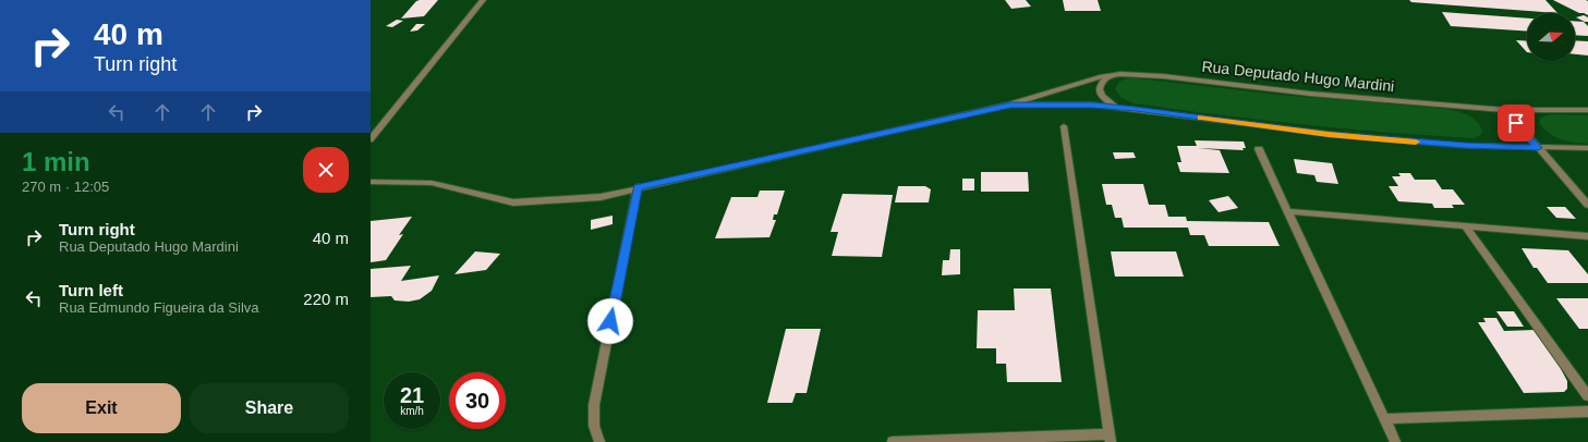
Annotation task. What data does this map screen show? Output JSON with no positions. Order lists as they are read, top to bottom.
{
  "streets": {
    "street": ["Rua Deputado Hugo Mardini"]
  },
  "north": "right",
  "page": {
    "turn": ["40 m", "Turn right"],
    "heading": ["1 min", "270 m · 12:05"],
    "list": [
      {
        "name": "Turn right",
        "note": "Rua Deputado Hugo Mardini",
        "value": "40 m"
      },
      {
        "name": "Turn left",
        "note": "Rua Edmundo Figueira da Silva",
        "value": "220 m"
      }
    ],
    "speed": "21 km/h",
    "limit": "30",
    "buttons": ["Exit", "Share"]
  }
}
